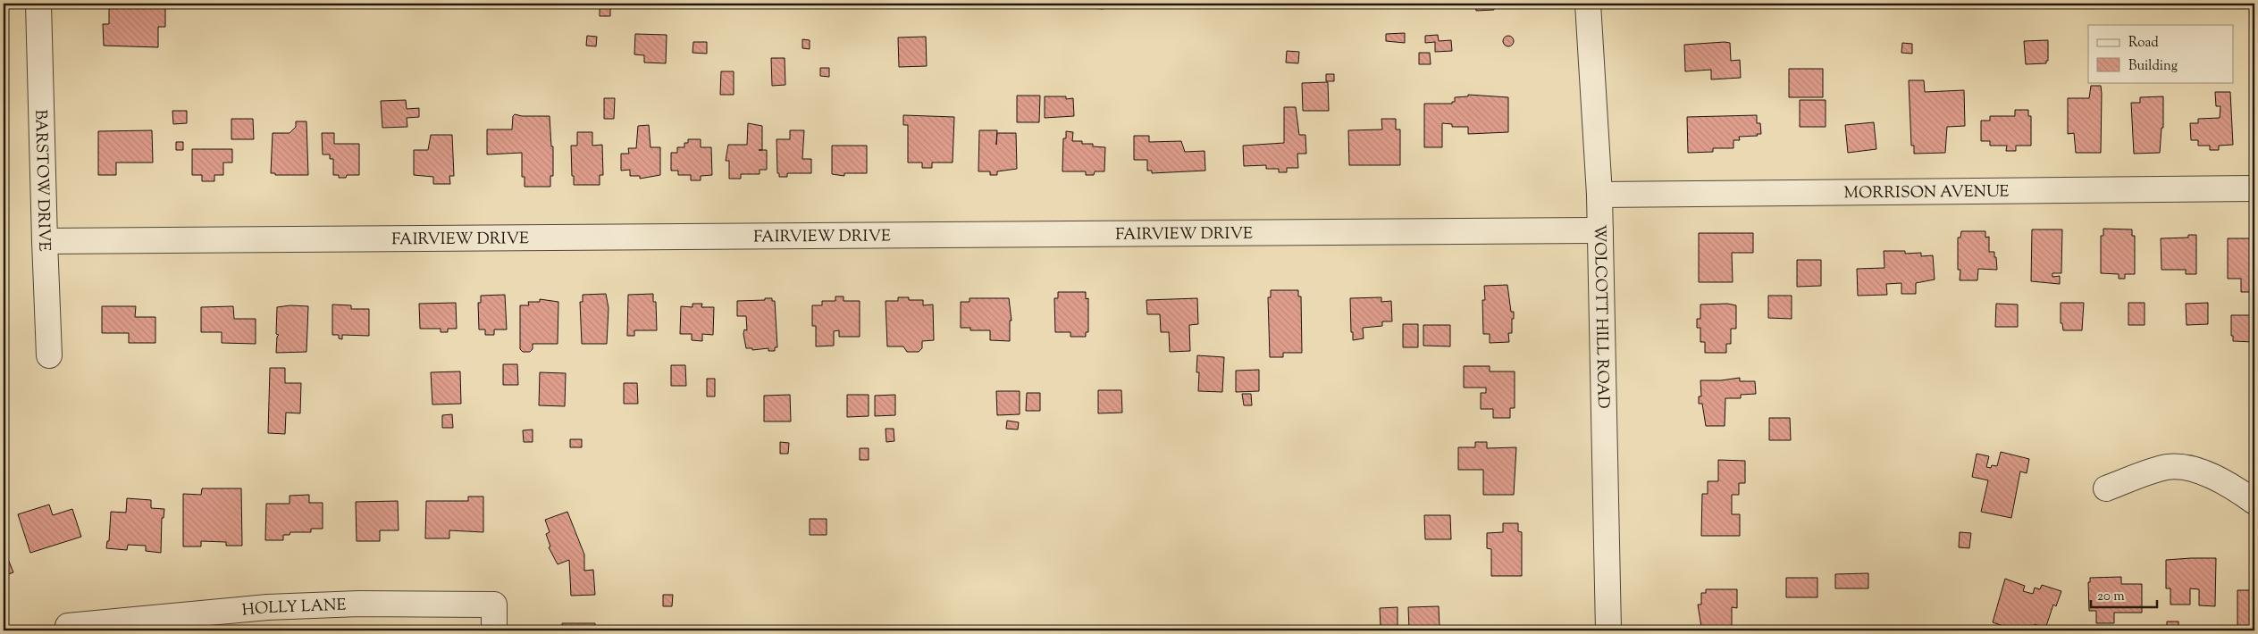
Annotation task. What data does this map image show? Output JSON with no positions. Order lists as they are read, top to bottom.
{
  "streets": {
    "street": [
      "BARSTOW DRIVE",
      "MORRISON AVENUE",
      "FAIRVIEW DRIVE",
      "WOLCOTT HILL ROAD",
      "HOLLY LANE"
    ]
  },
  "crossings": [
    ["BARSTOW DRIVE", "FAIRVIEW DRIVE"],
    ["MORRISON AVENUE", "WOLCOTT HILL ROAD"],
    ["FAIRVIEW DRIVE", "WOLCOTT HILL ROAD"]
  ],
  "legend": ["Road", "Building"],
  "scale_bar": "20 m"
}
